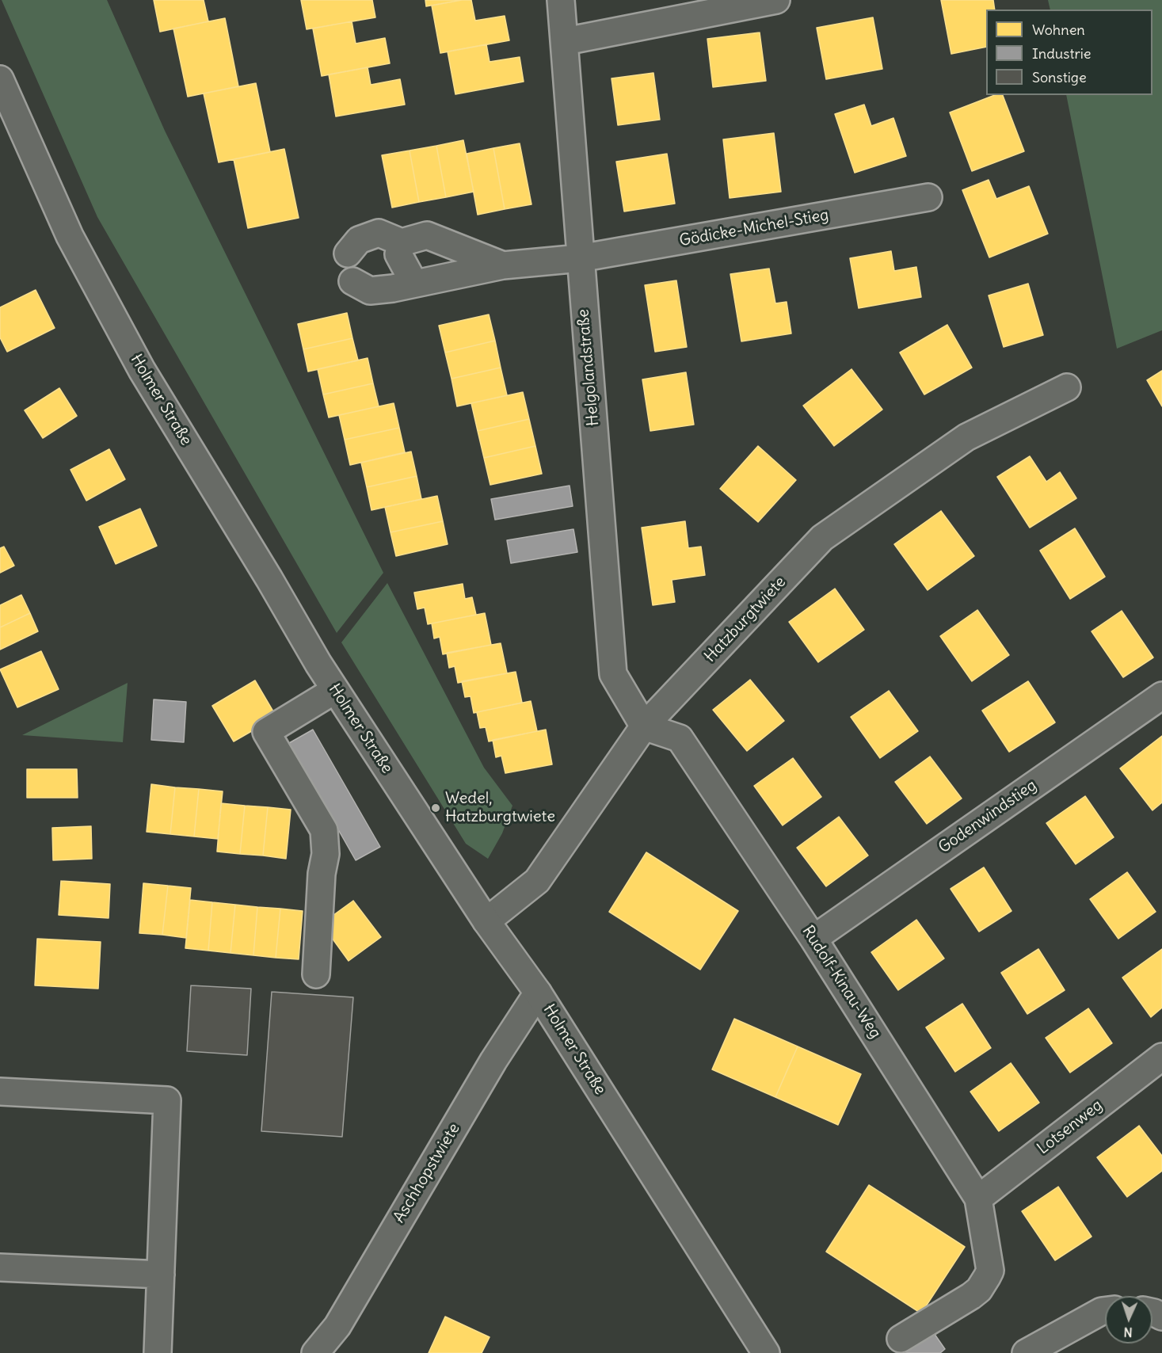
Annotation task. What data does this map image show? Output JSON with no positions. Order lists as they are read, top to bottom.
{
  "streets": {
    "street": [
      "Gödicke-Michel-Stieg",
      "Helgolandstraße",
      "Holmer Straße",
      "Hatzburgtwiete",
      "Godenwindstieg",
      "Rudolf-Kinau-Weg",
      "Lotsenweg",
      "Aschhopstwiete"
    ]
  },
  "crossings": [
    ["Gödicke-Michel-Stieg", "Helgolandstraße"],
    ["Helgolandstraße", "Hatzburgtwiete"],
    ["Helgolandstraße", "Rudolf-Kinau-Weg"],
    ["Holmer Straße", "Hatzburgtwiete"],
    ["Holmer Straße", "Aschhopstwiete"],
    ["Hatzburgtwiete", "Rudolf-Kinau-Weg"],
    ["Godenwindstieg", "Rudolf-Kinau-Weg"],
    ["Rudolf-Kinau-Weg", "Lotsenweg"]
  ],
  "places": ["Wedel, Hatzburgtwiete"],
  "legend": ["Wohnen", "Industrie", "Sonstige"],
  "north": "bottom"
}
